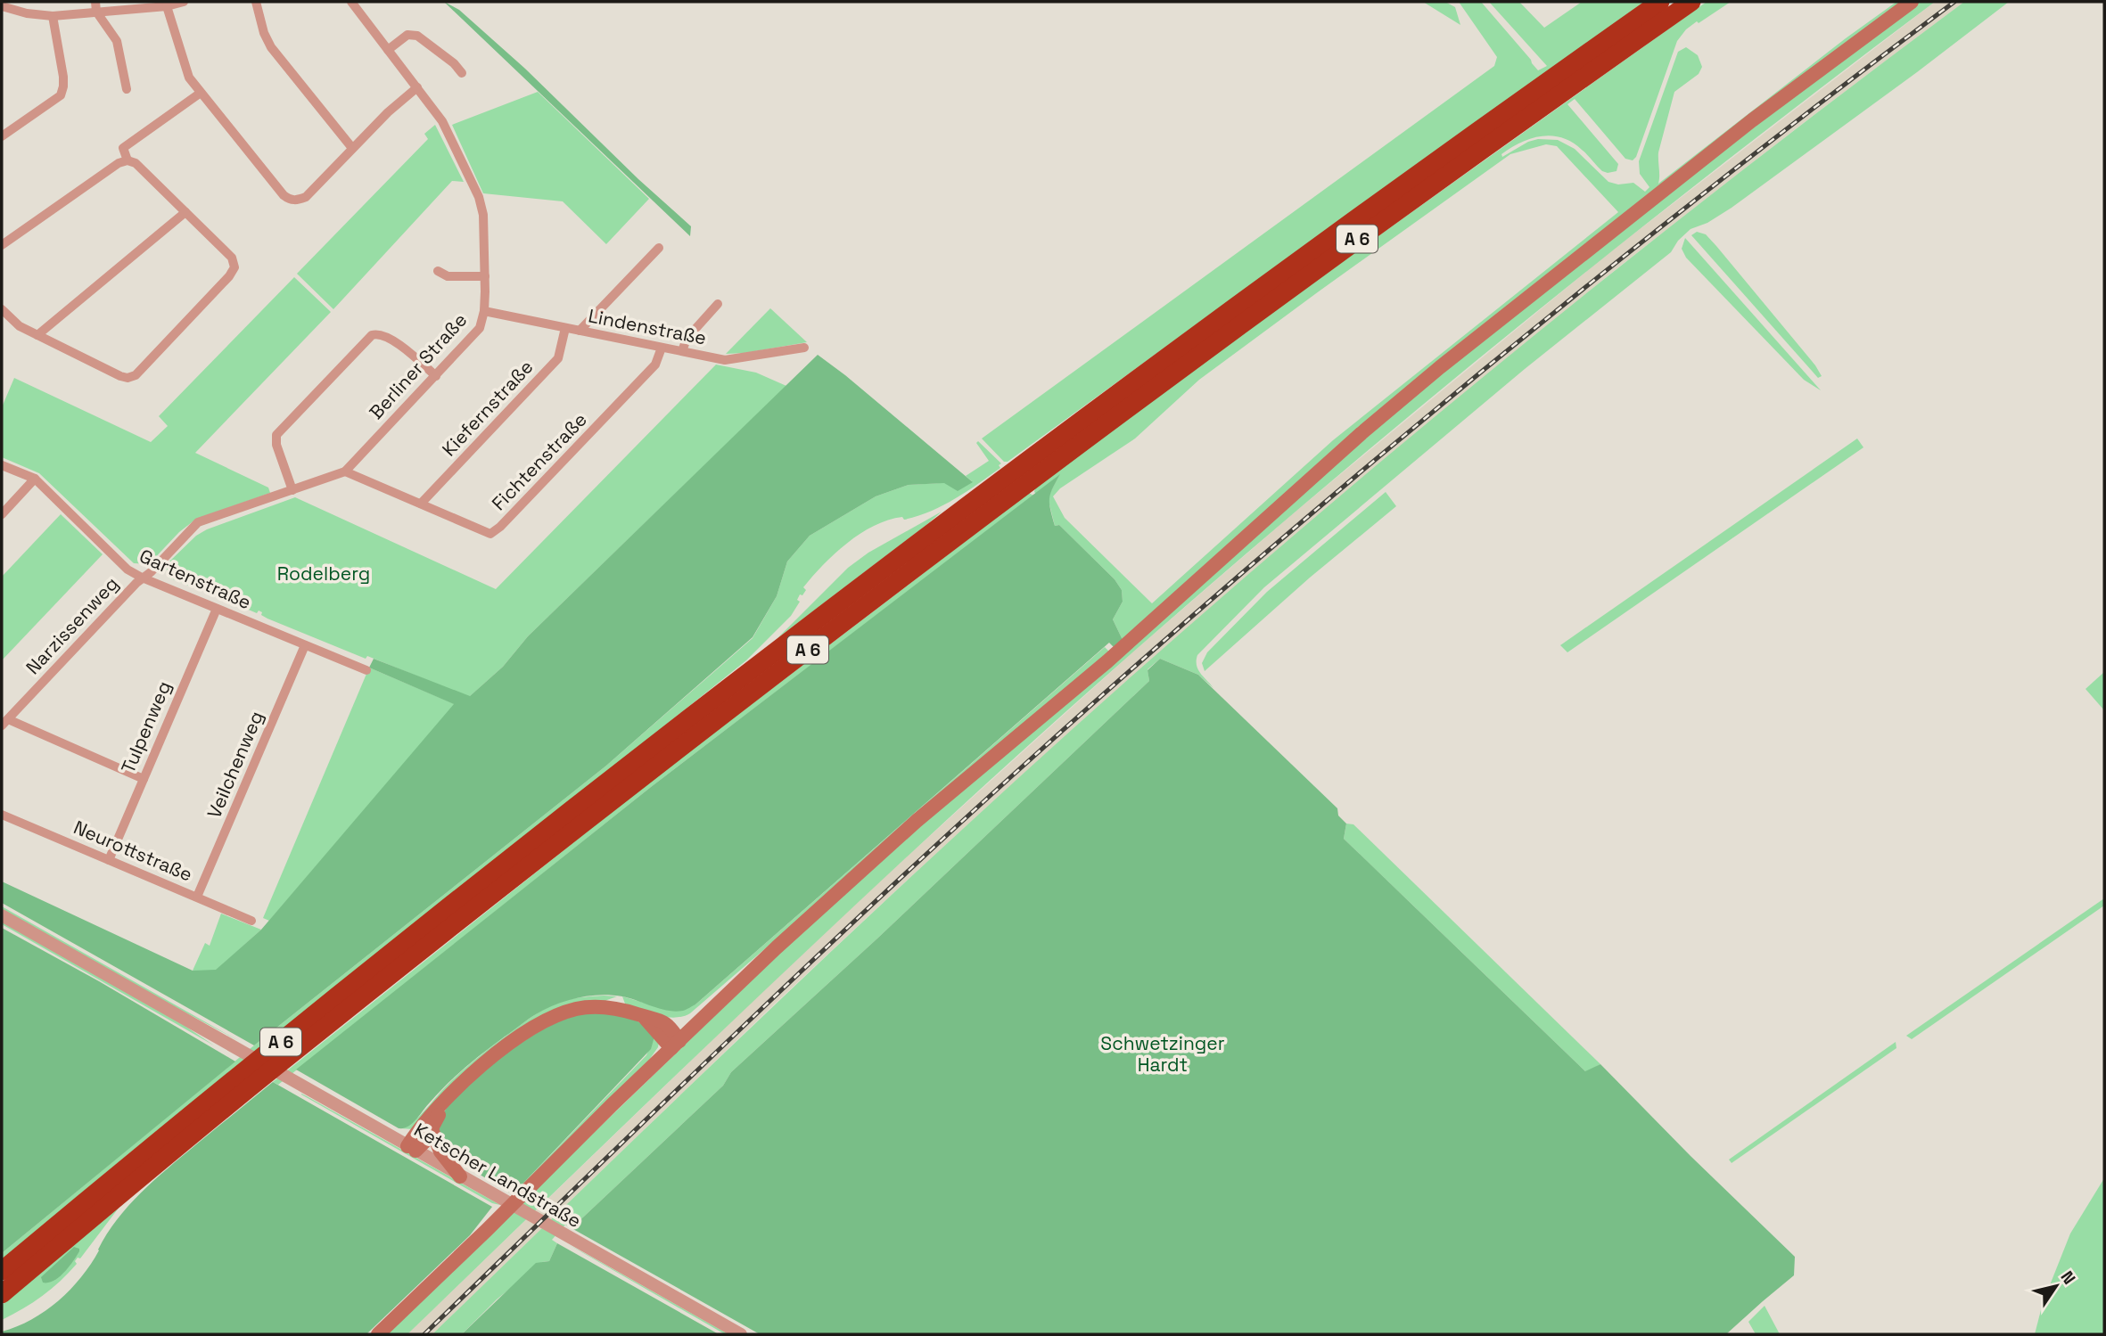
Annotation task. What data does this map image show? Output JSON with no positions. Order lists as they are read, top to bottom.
{
  "streets": {
    "highway": ["A 6"],
    "street": [
      "Lindenstraße",
      "Berliner Straße",
      "Kiefernstraße",
      "Fichtenstraße",
      "Gartenstraße",
      "Narzissenweg",
      "Tulpenweg",
      "Veilchenweg",
      "Neurottstraße",
      "Ketscher Landstraße"
    ]
  },
  "crossings": [
    ["Lindenstraße", "Berliner Straße"],
    ["Lindenstraße", "Kiefernstraße"],
    ["Lindenstraße", "Fichtenstraße"],
    ["Berliner Straße", "Fichtenstraße"],
    ["Berliner Straße", "Gartenstraße"],
    ["Berliner Straße", "Narzissenweg"],
    ["Kiefernstraße", "Fichtenstraße"],
    ["Gartenstraße", "Narzissenweg"],
    ["Gartenstraße", "Tulpenweg"],
    ["Gartenstraße", "Veilchenweg"],
    ["Tulpenweg", "Neurottstraße"],
    ["Veilchenweg", "Neurottstraße"]
  ],
  "parks": ["Rodelberg", "Schwetzinger Hardt"],
  "north": "top right"
}
